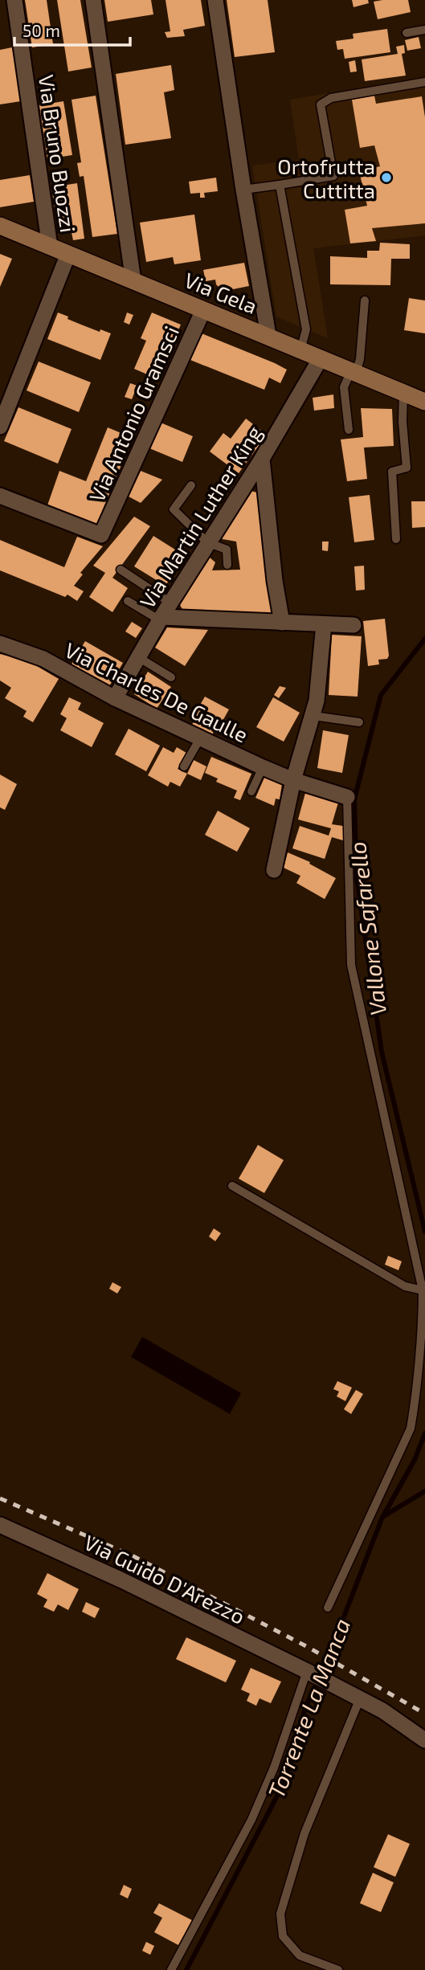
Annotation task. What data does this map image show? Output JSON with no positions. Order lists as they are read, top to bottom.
{
  "streets": {
    "main road": ["Via Gela"],
    "street": [
      "Via Bruno Buozzi",
      "Via Antonio Gramsci",
      "Via Martin Luther King",
      "Via Charles De Gaulle",
      "Via Guido D'Arezzo"
    ]
  },
  "crossings": [
    ["Via Bruno Buozzi", "Via Gela"],
    ["Via Gela", "Via Antonio Gramsci"],
    ["Via Gela", "Via Martin Luther King"],
    ["Via Martin Luther King", "Via Charles De Gaulle"]
  ],
  "water": ["Vallone Safarello", "Torrente La Manca"],
  "places": ["Ortofrutta Cuttitta"],
  "scale_bar": "50 m"
}
